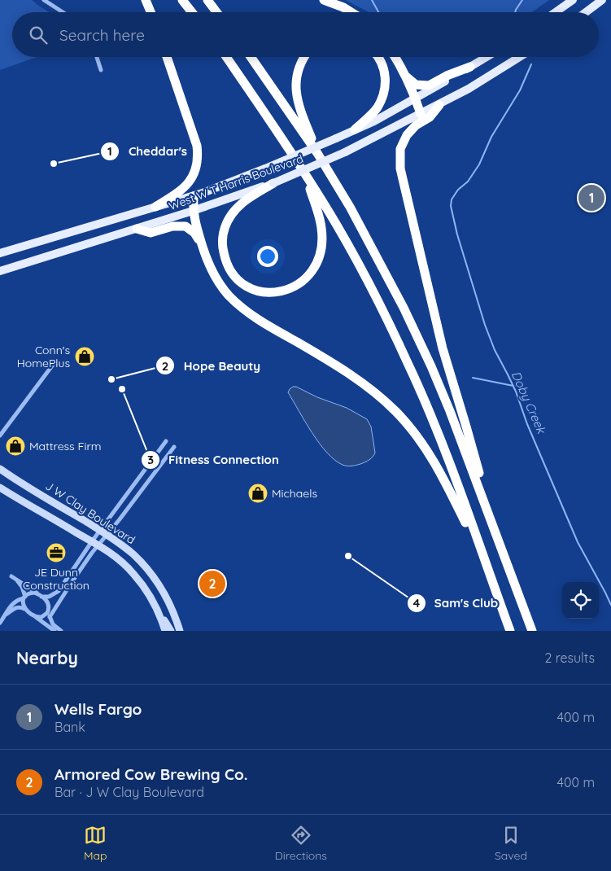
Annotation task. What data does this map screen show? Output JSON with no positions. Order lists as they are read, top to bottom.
{
  "streets": {
    "main road": ["West W T Harris Boulevard"],
    "street": ["J W Clay Boulevard"]
  },
  "water": ["Doby Creek"],
  "places": {
    "other": [
      "Cheddar's",
      "Hope Beauty",
      "Fitness Connection",
      "Sam's Club"
    ],
    "shop": ["Conn's HomePlus", "Mattress Firm", "Michaels"],
    "office": ["JE Dunn Construction"]
  },
  "page": {
    "search": "Search here",
    "pins": ["1", "2"],
    "heading": ["Nearby", "2 results"],
    "list": [
      {
        "mark": "1",
        "name": "Wells Fargo",
        "note": "Bank",
        "value": "400 m"
      },
      {
        "mark": "2",
        "name": "Armored Cow Brewing Co.",
        "note": "Bar · J W Clay Boulevard",
        "value": "400 m"
      }
    ],
    "nav": ["Map", "Directions", "Saved"]
  }
}
